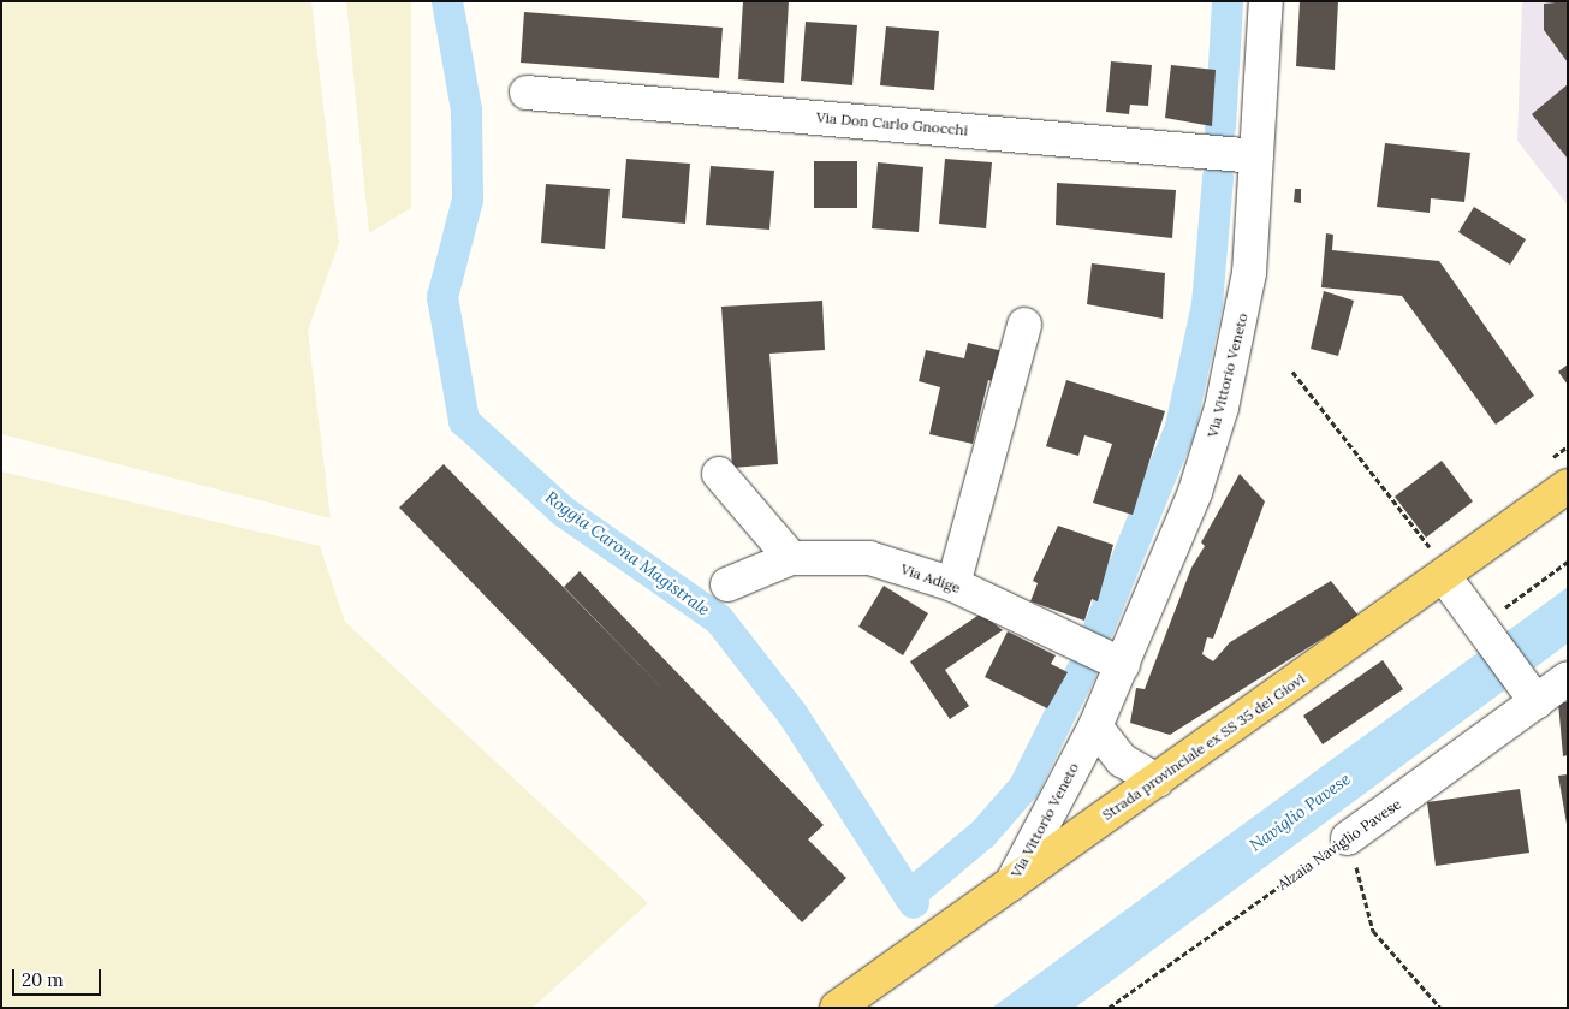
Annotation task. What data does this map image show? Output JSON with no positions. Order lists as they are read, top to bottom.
{
  "streets": {
    "main road": ["Strada provinciale ex SS 35 dei Giovi"],
    "street": [
      "Via Don Carlo Gnocchi",
      "Via Vittorio Veneto",
      "Via Adige",
      "Alzaia Naviglio Pavese"
    ]
  },
  "crossings": [
    ["Via Don Carlo Gnocchi", "Via Vittorio Veneto"],
    ["Via Vittorio Veneto", "Via Adige"],
    ["Via Vittorio Veneto", "Strada provinciale ex SS 35 dei Giovi"]
  ],
  "water": ["Roggia Carona Magistrale", "Naviglio Pavese"],
  "scale_bar": "20 m"
}
